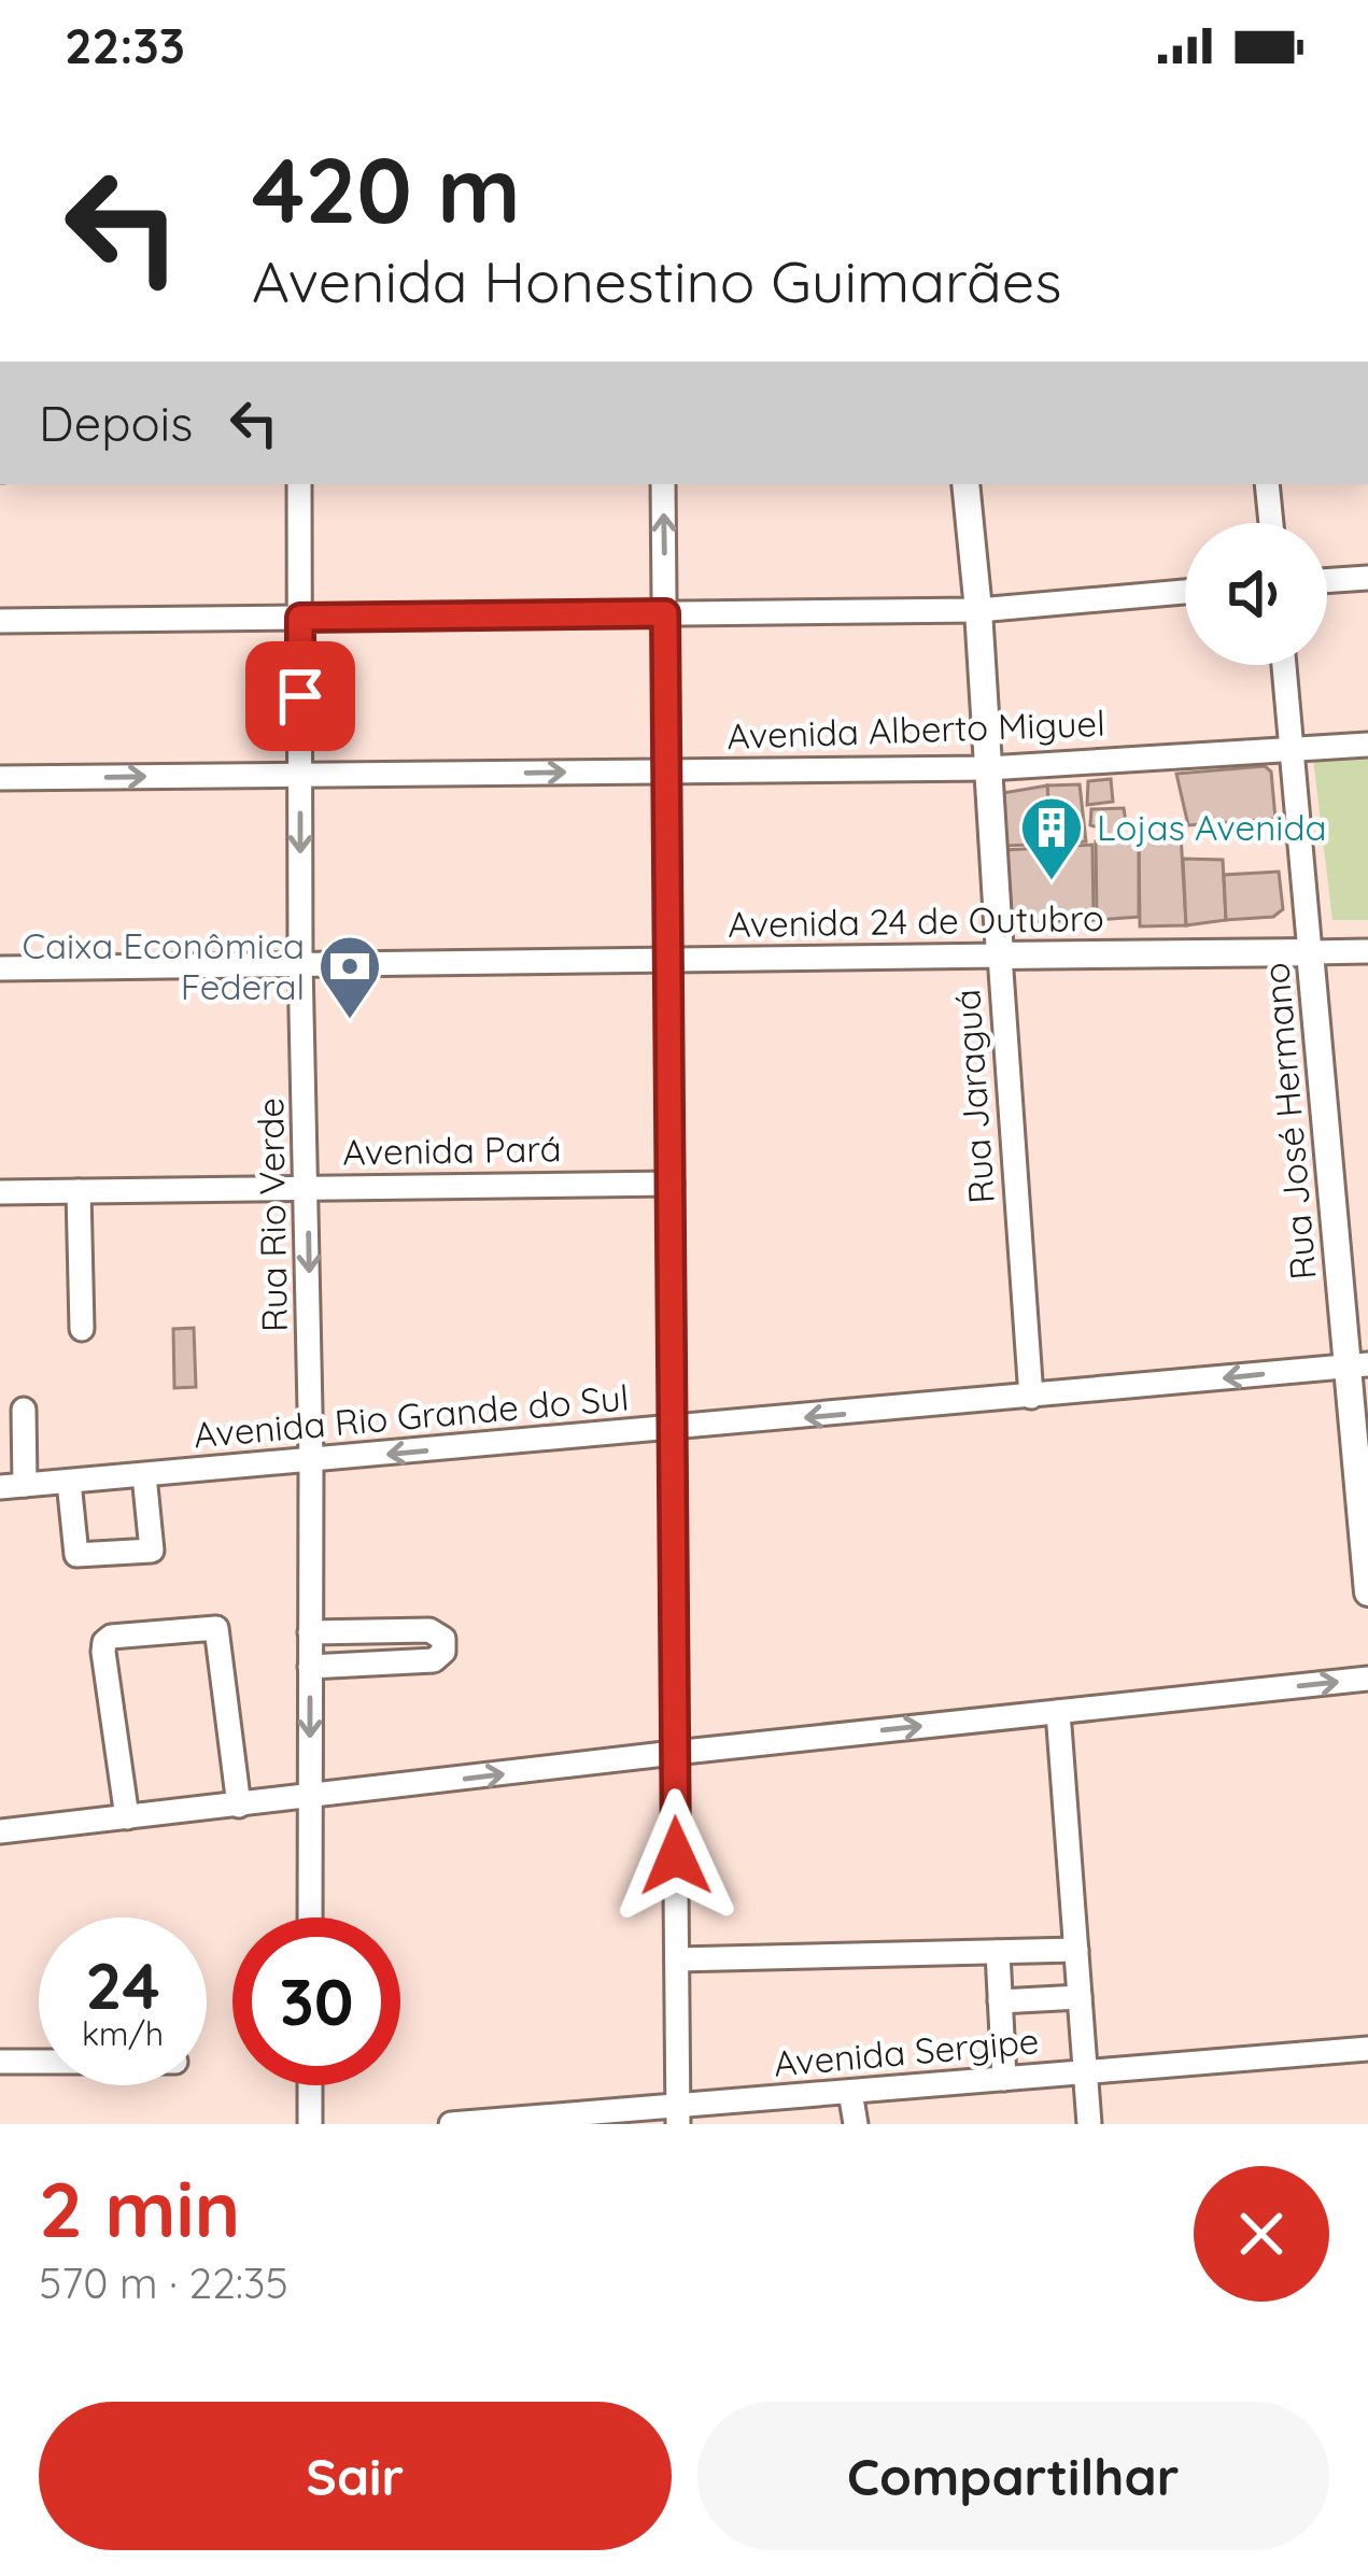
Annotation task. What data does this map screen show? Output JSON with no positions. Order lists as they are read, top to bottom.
{
  "streets": {
    "main road": ["Avenida 24 de Outubro", "Rua Jaraguá", "Rua José Hermano"],
    "street": [
      "Avenida Alberto Miguel",
      "Avenida Pará",
      "Rua Rio Verde",
      "Avenida Rio Grande do Sul",
      "Avenida Sergipe"
    ]
  },
  "crossings": [
    ["Avenida Alberto Miguel", "Rua Jaraguá"],
    ["Avenida Alberto Miguel", "Rua José Hermano"],
    ["Avenida Alberto Miguel", "Rua Rio Verde"],
    ["Avenida 24 de Outubro", "Rua Jaraguá"],
    ["Avenida 24 de Outubro", "Rua José Hermano"],
    ["Avenida 24 de Outubro", "Rua Rio Verde"],
    ["Rua Jaraguá", "Avenida Rio Grande do Sul"],
    ["Rua José Hermano", "Avenida Rio Grande do Sul"],
    ["Avenida Pará", "Rua Rio Verde"],
    ["Rua Rio Verde", "Avenida Rio Grande do Sul"]
  ],
  "one_way": ["Rua Rio Verde", "Avenida Rio Grande do Sul"],
  "places": {
    "building": ["Lojas Avenida"],
    "bank": ["Caixa Econômica Federal"]
  },
  "page": {
    "status": "22:33",
    "turn": ["420 m", "Avenida Honestino Guimarães"],
    "then": "Depois",
    "speed": "24 km/h",
    "limit": "30",
    "heading": ["2 min", "570 m · 22:35"],
    "buttons": ["Sair", "Compartilhar"]
  }
}
